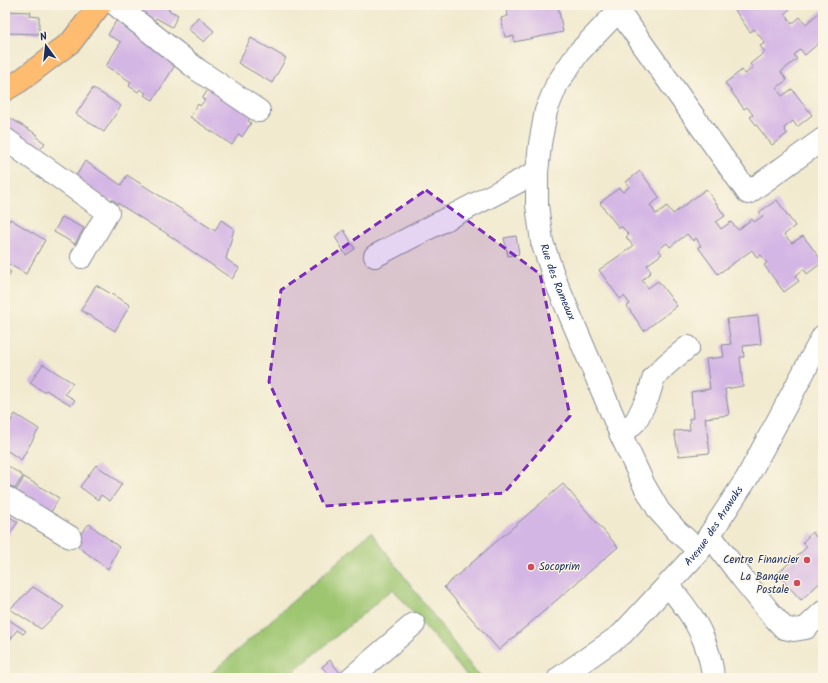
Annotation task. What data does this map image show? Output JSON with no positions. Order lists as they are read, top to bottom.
{
  "streets": {
    "street": ["Rue des Rameaux", "Avenue des Arawaks"]
  },
  "crossings": [
    ["Rue des Rameaux", "Avenue des Arawaks"]
  ],
  "places": ["Centre Financier", "Socoprim", "La Banque Postale"],
  "north": "top"
}
